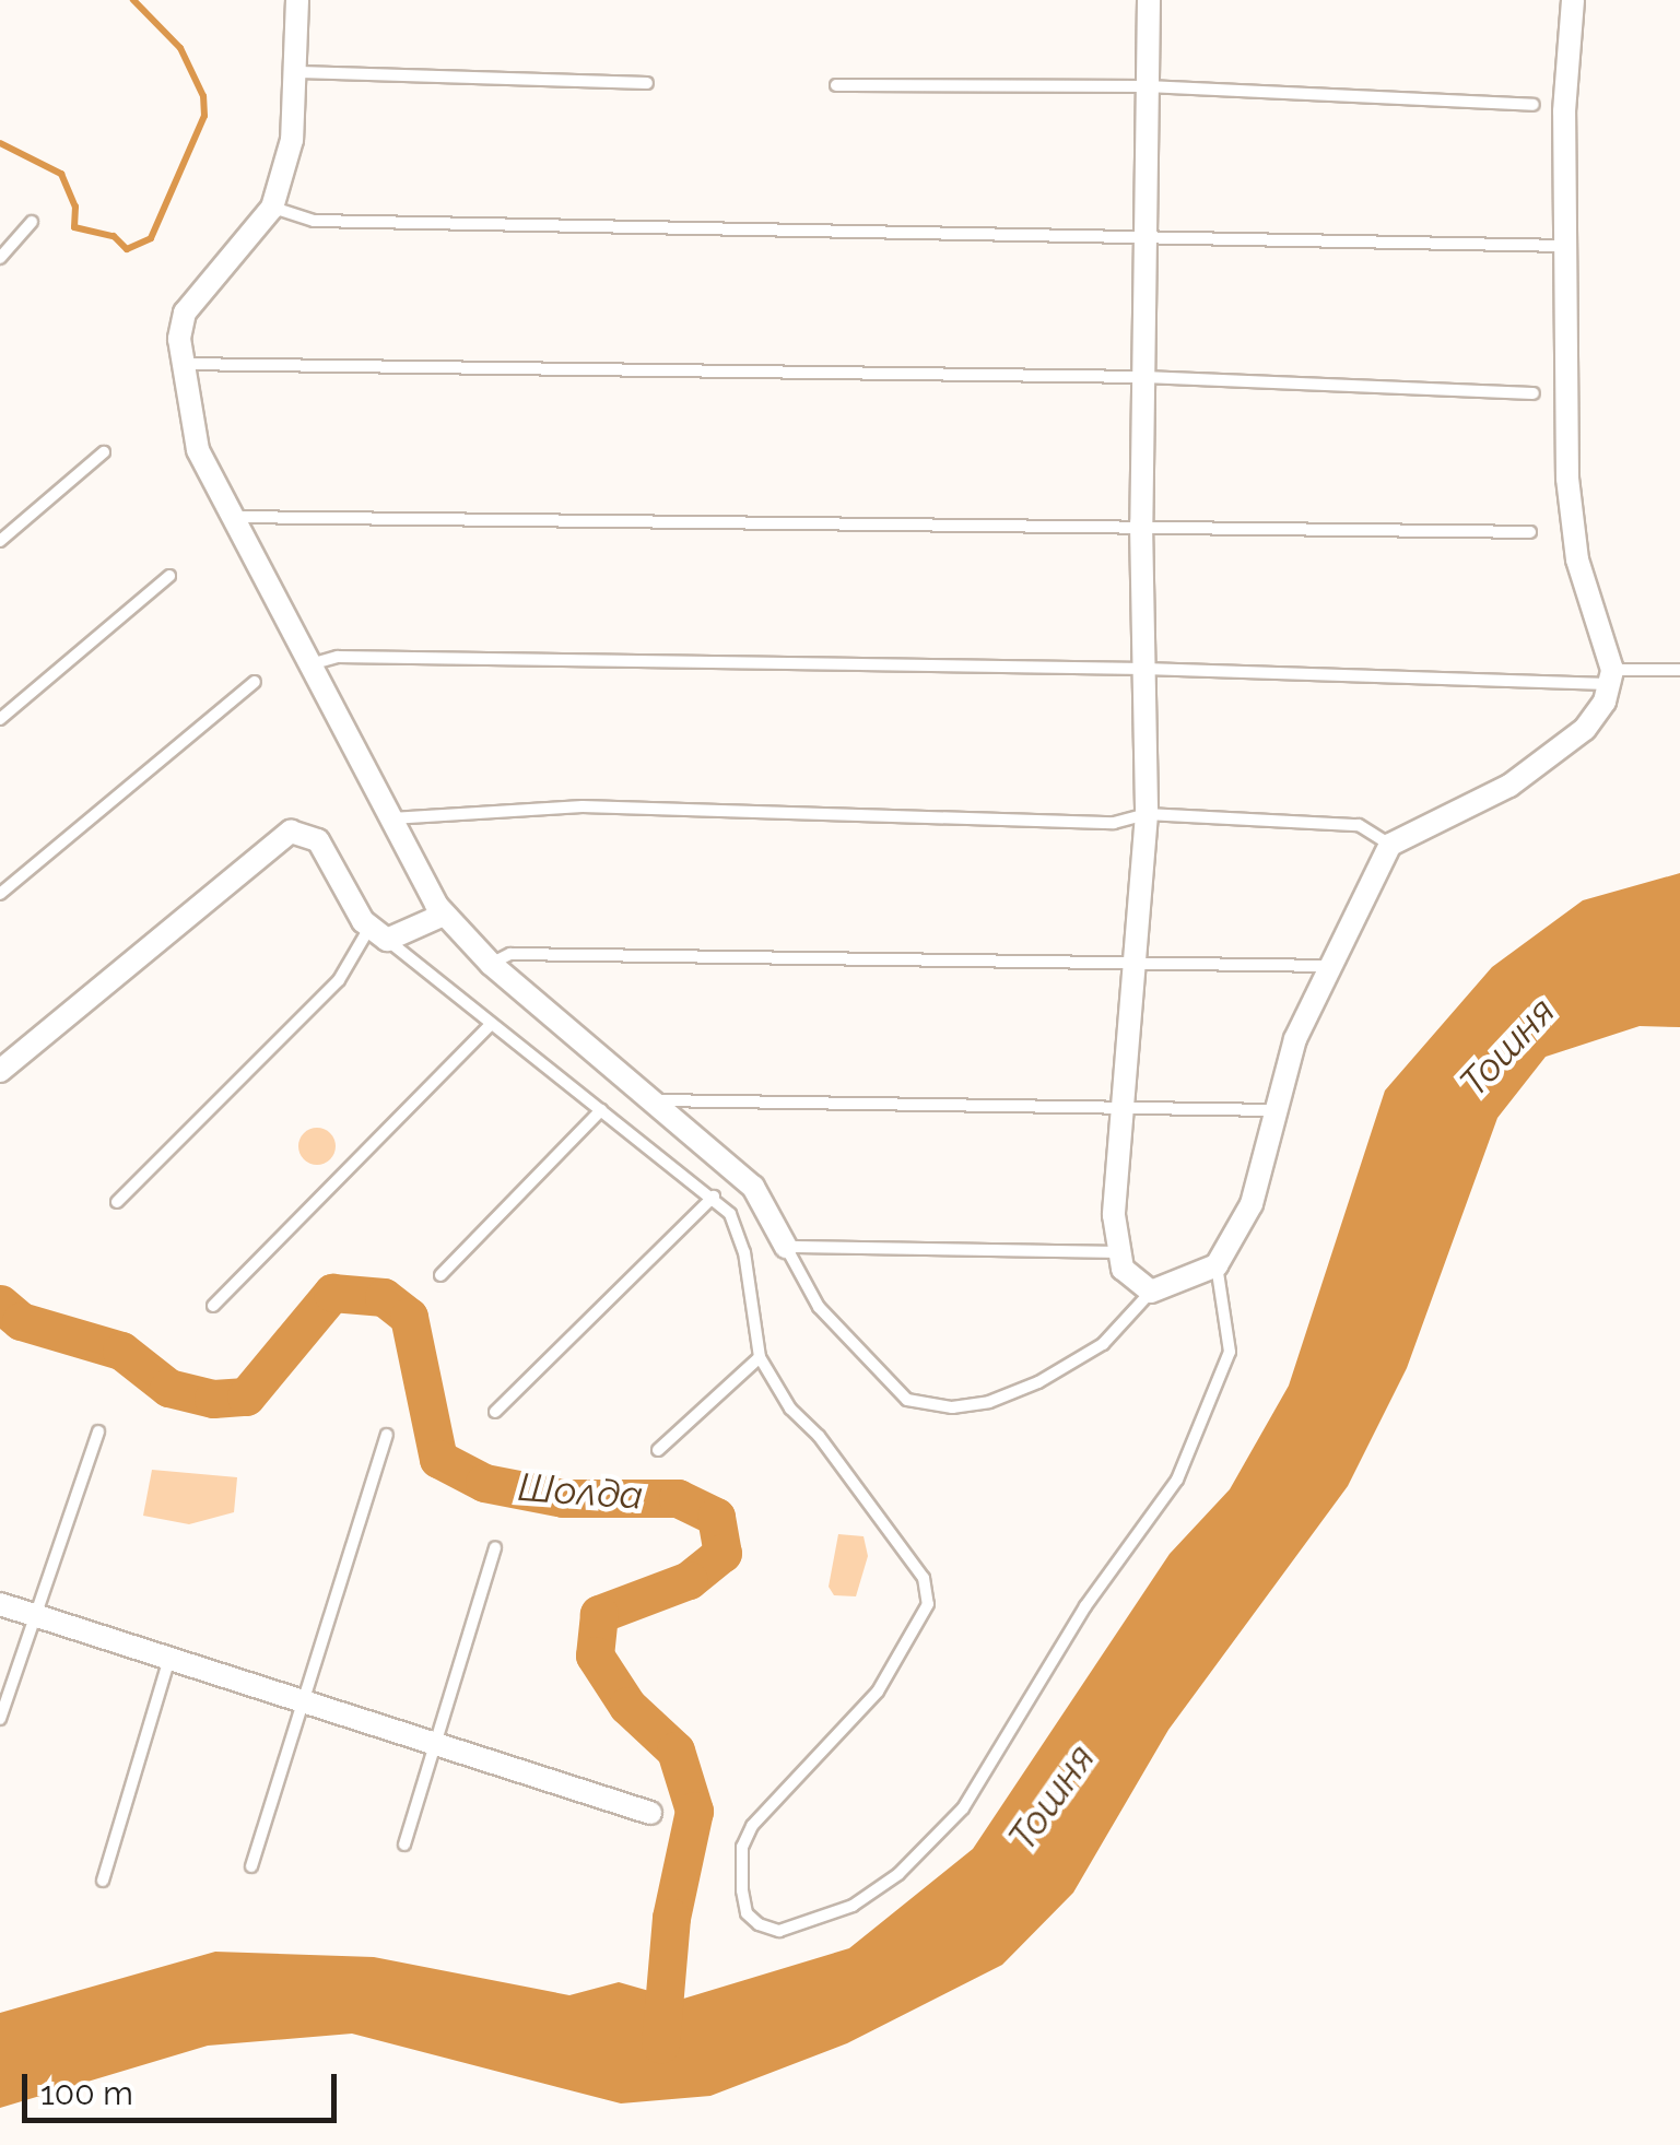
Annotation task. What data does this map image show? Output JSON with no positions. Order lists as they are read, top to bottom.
{
  "water": ["Тошня", "Шолда"],
  "scale_bar": "100 m"
}
